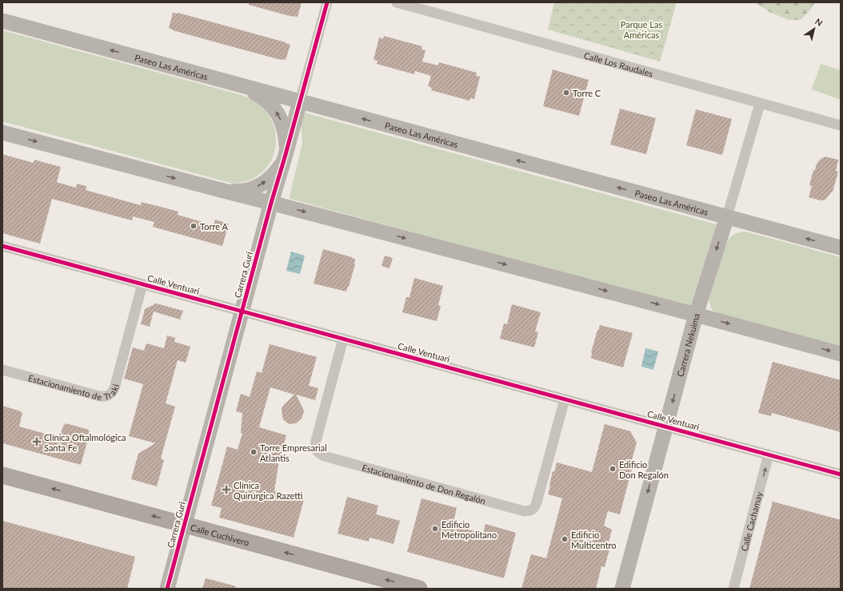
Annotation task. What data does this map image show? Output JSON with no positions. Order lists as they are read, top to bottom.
{
  "streets": {
    "main road": [
      "Paseo Las Américas",
      "Carrera Guri",
      "Carrera Nekuima",
      "Calle Cuchivero"
    ],
    "street": [
      "Calle Los Raudales",
      "Calle Ventuari",
      "Estacionamiento de Traki",
      "Estacionamiento de Don Regalón",
      "Calle Cachamay"
    ]
  },
  "crossings": [
    ["Calle Los Raudales", "Carrera Nekuima"],
    ["Paseo Las Américas", "Carrera Guri"],
    ["Paseo Las Américas", "Carrera Nekuima"],
    ["Carrera Guri", "Calle Ventuari"],
    ["Carrera Guri", "Calle Cuchivero"],
    ["Calle Ventuari", "Carrera Nekuima"],
    ["Calle Ventuari", "Estacionamiento de Traki"],
    ["Calle Ventuari", "Estacionamiento de Don Regalón"],
    ["Calle Ventuari", "Calle Cachamay"]
  ],
  "one_way": ["Carrera Nekuima", "Calle Cachamay", "Calle Cuchivero"],
  "parks": ["Parque Las Américas"],
  "places": {
    "other": [
      "Torre C",
      "Torre A",
      "Torre Empresarial Atlantis",
      "Edificio Don Regalón",
      "Edificio Metropolitano",
      "Edificio Multicentro"
    ],
    "health": ["Clínica Oftalmológica Santa Fe", "Clínica Quirúrgica Razetti"]
  },
  "north": "top right"
}
